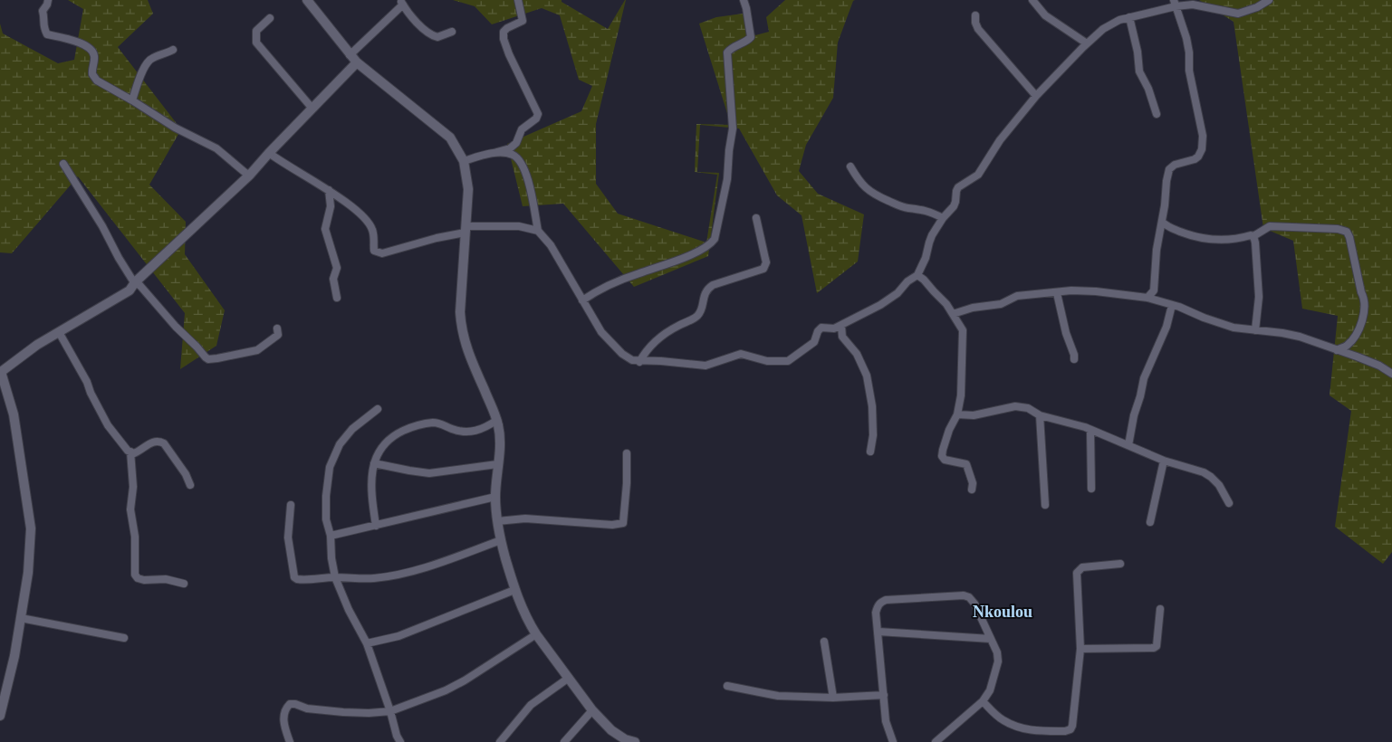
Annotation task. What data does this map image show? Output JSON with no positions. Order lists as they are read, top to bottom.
{
  "districts": ["Nkoulou"]
}
